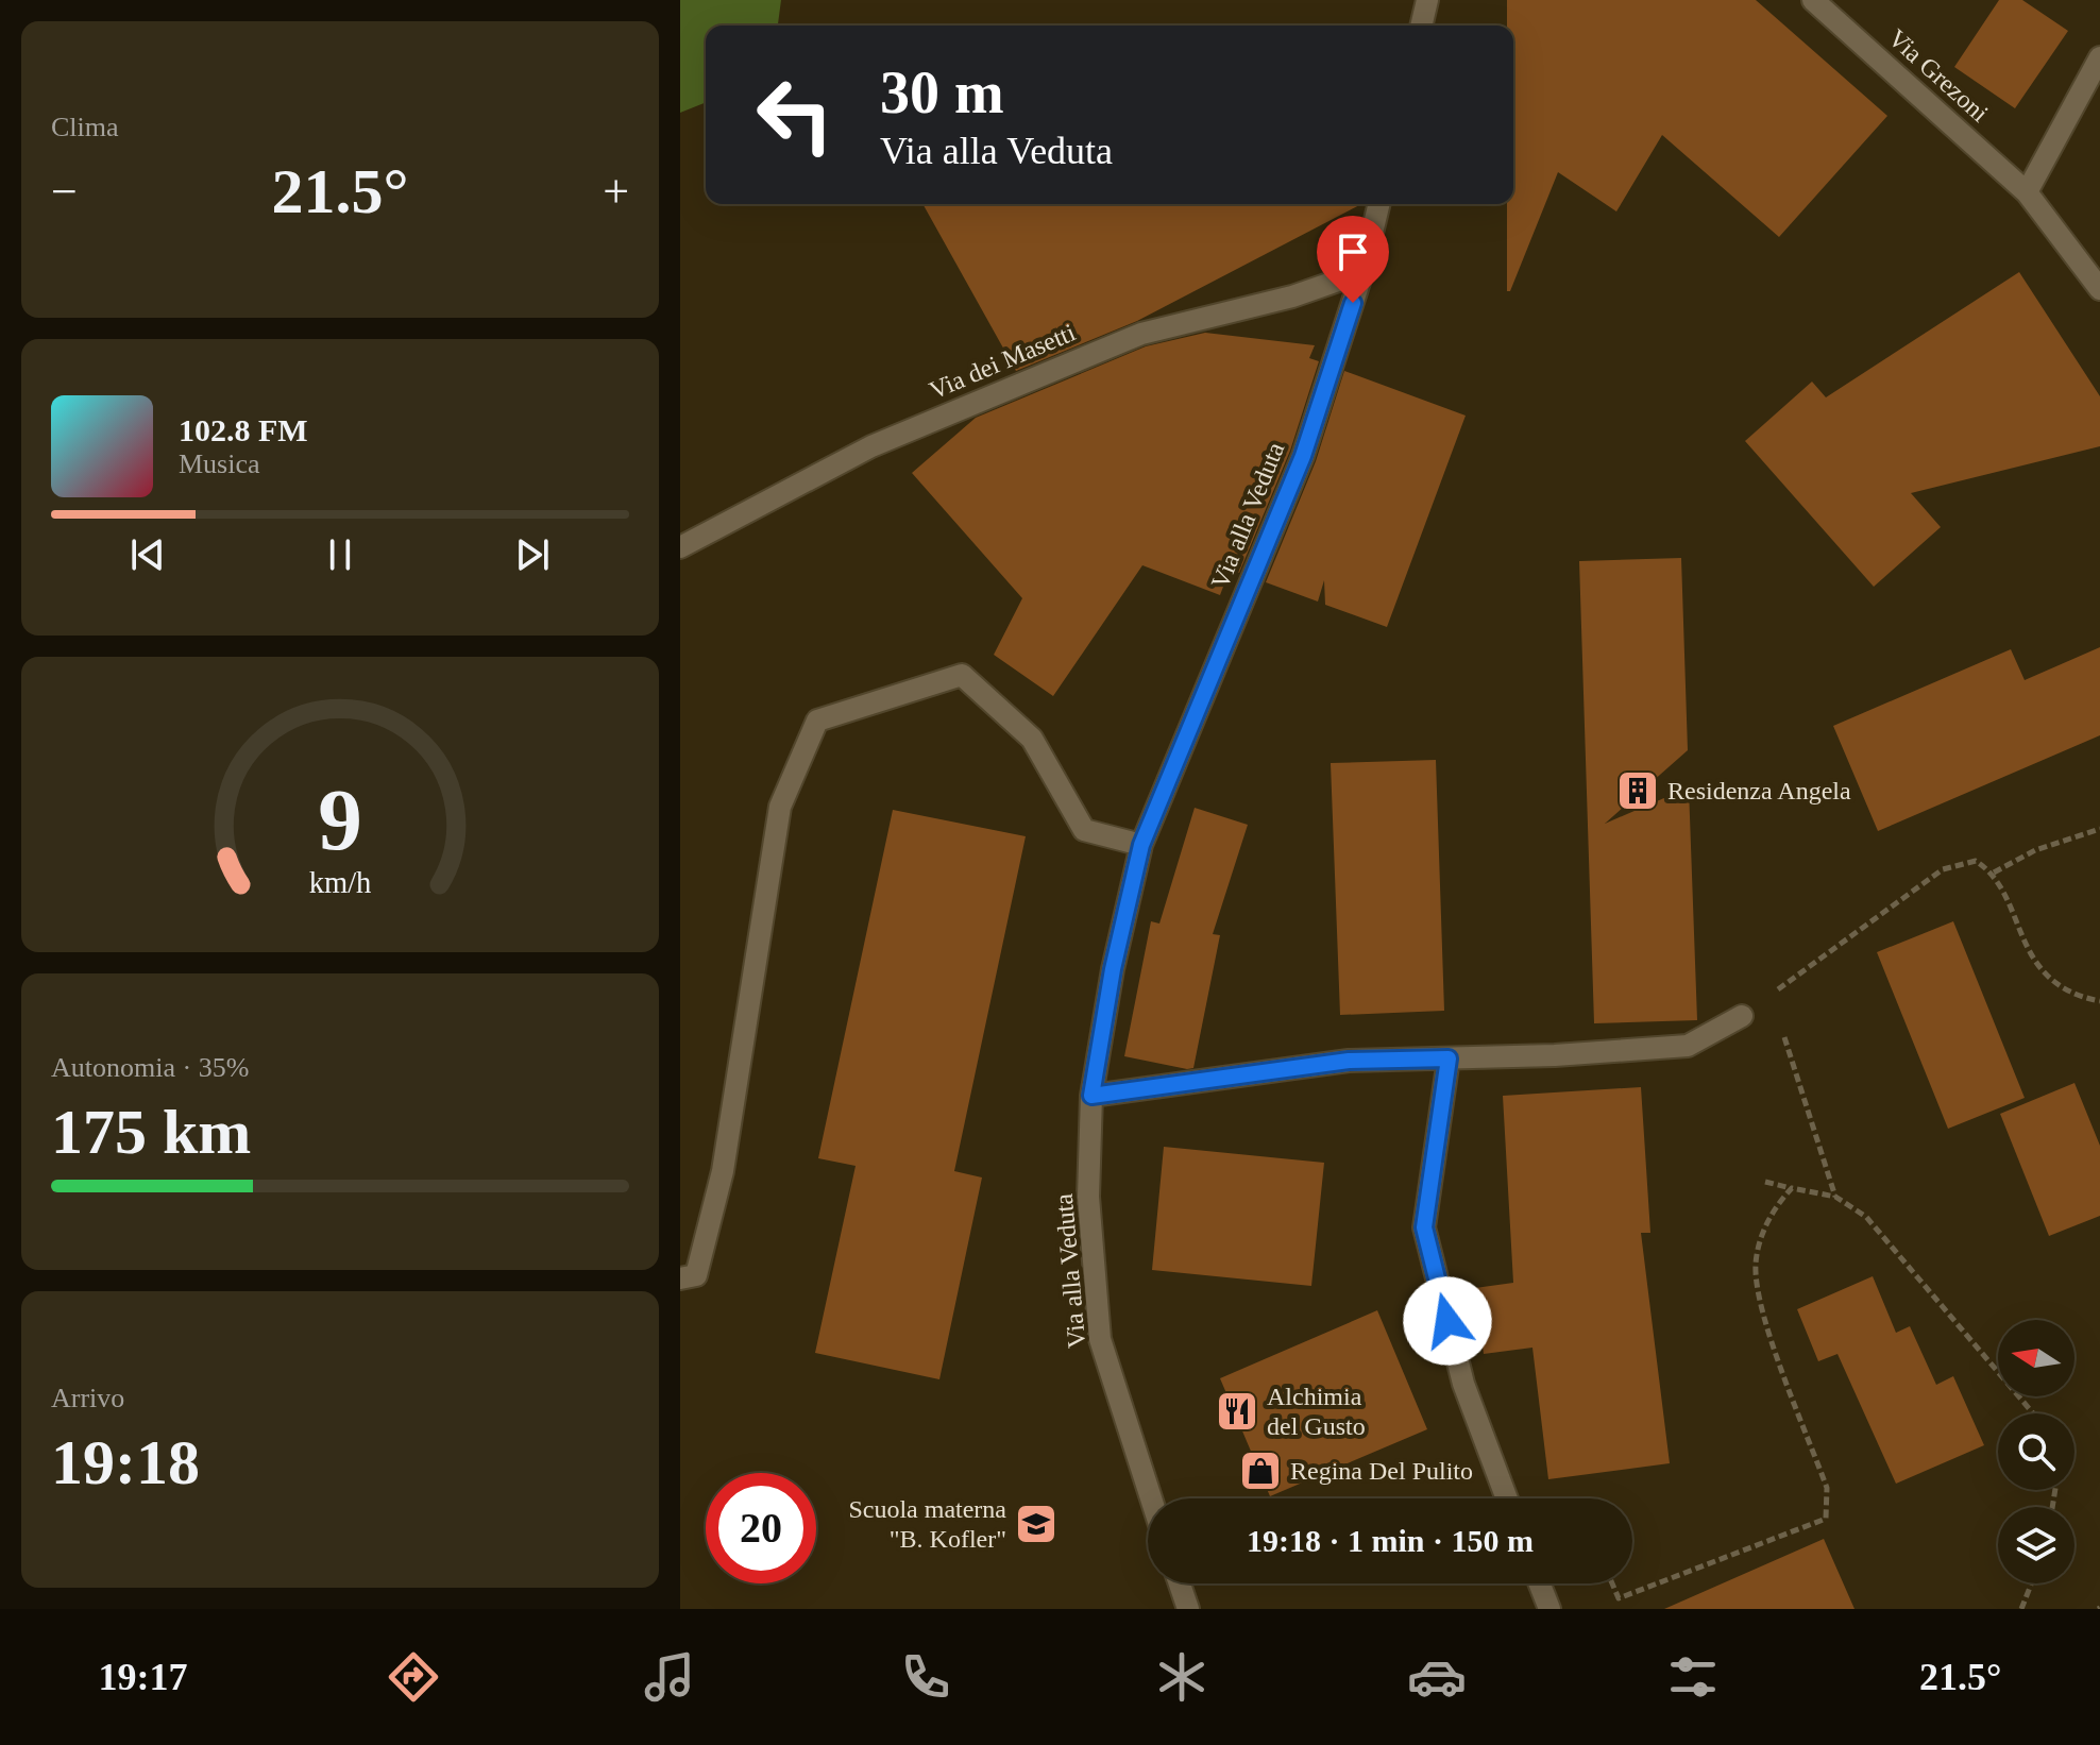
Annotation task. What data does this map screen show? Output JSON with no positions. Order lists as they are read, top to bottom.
{
  "streets": {
    "street": ["Via Grezoni", "Via dei Masetti", "Via alla Veduta"]
  },
  "crossings": [
    ["Via dei Masetti", "Via alla Veduta"]
  ],
  "places": {
    "building": ["Residenza Angela"],
    "restaurant": ["Alchimia del Gusto"],
    "shop": ["Regina Del Pulito"],
    "school or university": ["Scuola materna \"B. Kofler\""]
  },
  "north": "left",
  "page": {
    "tile": [
      "Clima",
      ["Autonomia · 35%", "175 km"],
      ["Arrivo", "19:18"]
    ],
    "turn": ["30 m", "Via alla Veduta"],
    "heat": ["−", "21.5°", "+"],
    "song": ["102.8 FM", "Musica"],
    "limit": "20",
    "trip": "19:18 · 1 min · 150 m",
    "tabs": ["19:17", "21.5°"],
    "gauge": ["9", "km/h"]
  }
}
